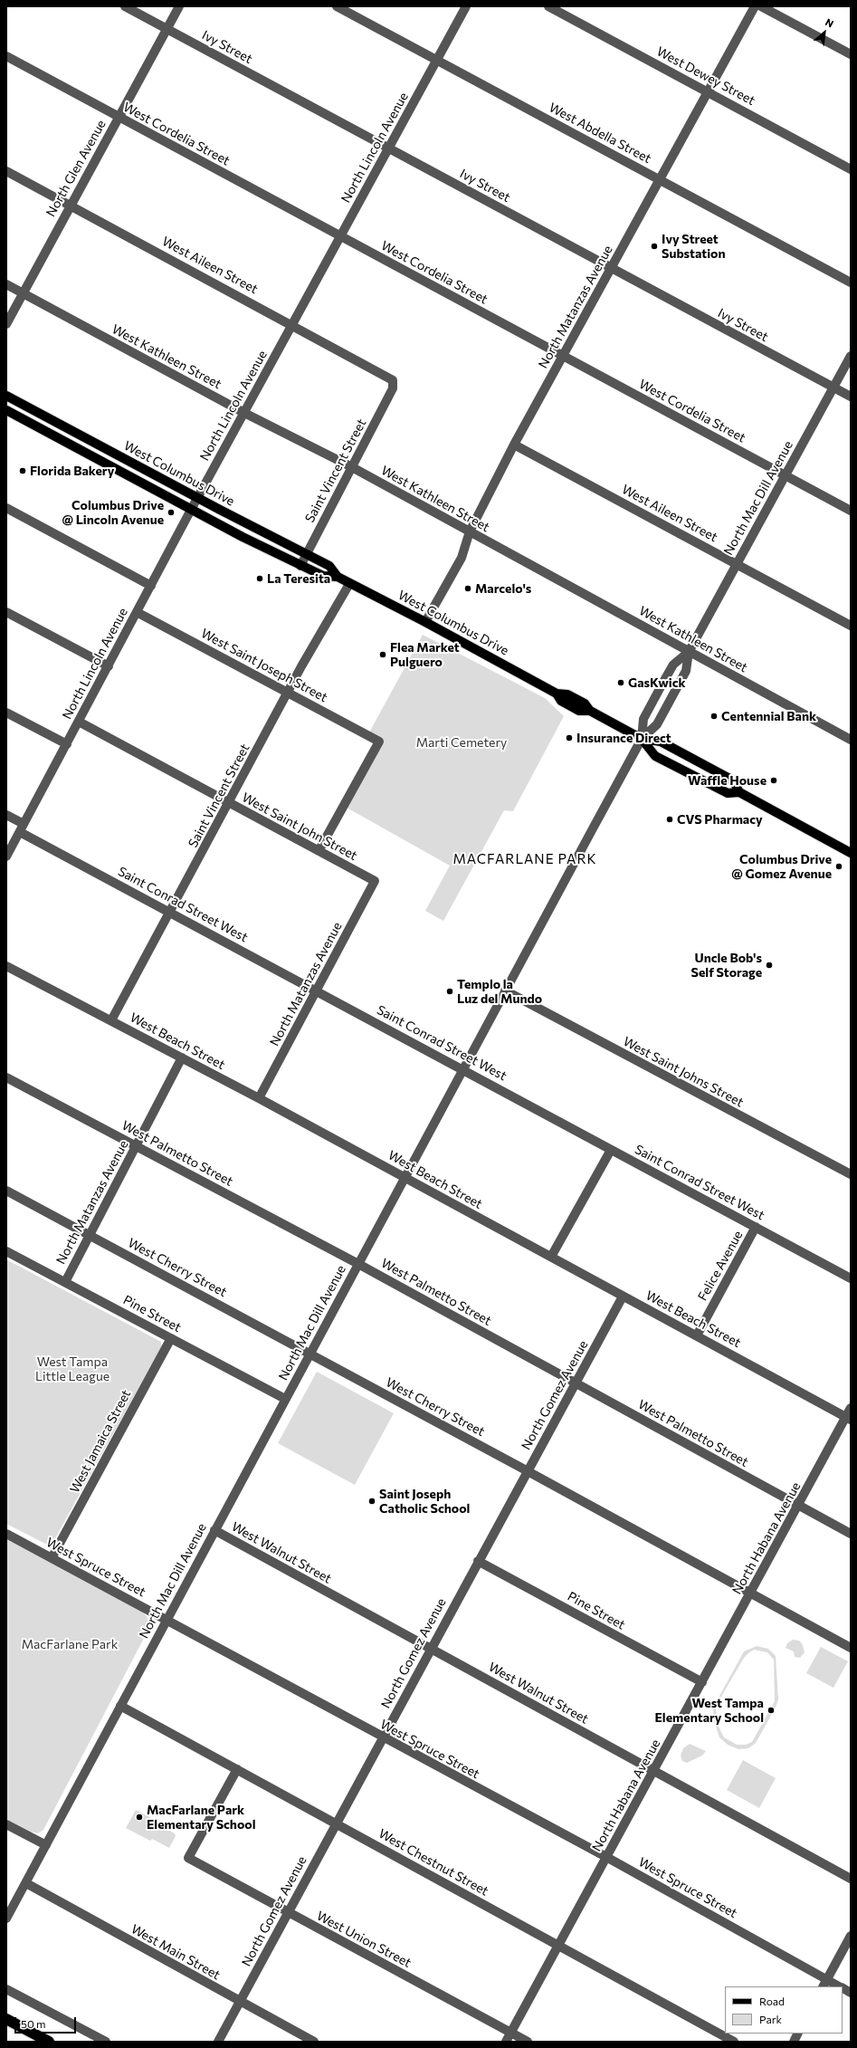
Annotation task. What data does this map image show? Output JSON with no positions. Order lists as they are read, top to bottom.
{
  "streets": {
    "main road": ["West Columbus Drive"],
    "street": [
      "Ivy Street",
      "West Dewey Street",
      "West Abdella Street",
      "West Cordelia Street",
      "North Lincoln Avenue",
      "North Glen Avenue",
      "West Aileen Street",
      "North Matanzas Avenue",
      "West Kathleen Street",
      "Saint Vincent Street",
      "North Mac Dill Avenue",
      "West Saint Joseph Street",
      "West Saint John Street",
      "Saint Conrad Street West",
      "West Beach Street",
      "West Saint Johns Street",
      "West Palmetto Street",
      "Felice Avenue",
      "West Cherry Street",
      "Pine Street",
      "North Gomez Avenue",
      "West Jamaica Street",
      "North Habana Avenue",
      "West Walnut Street",
      "West Spruce Street",
      "West Chestnut Street",
      "West Union Street",
      "West Main Street"
    ]
  },
  "crossings": [
    ["Ivy Street", "North Lincoln Avenue"],
    ["Ivy Street", "North Glen Avenue"],
    ["Ivy Street", "North Matanzas Avenue"],
    ["Ivy Street", "North Mac Dill Avenue"],
    ["West Dewey Street", "North Matanzas Avenue"],
    ["West Abdella Street", "North Lincoln Avenue"],
    ["West Abdella Street", "North Matanzas Avenue"],
    ["West Cordelia Street", "North Lincoln Avenue"],
    ["West Cordelia Street", "North Glen Avenue"],
    ["West Cordelia Street", "North Matanzas Avenue"],
    ["West Cordelia Street", "North Mac Dill Avenue"],
    ["North Lincoln Avenue", "West Aileen Street"],
    ["North Lincoln Avenue", "West Kathleen Street"],
    ["North Lincoln Avenue", "West Columbus Drive"],
    ["North Lincoln Avenue", "West Saint Joseph Street"],
    ["North Lincoln Avenue", "West Saint John Street"],
    ["North Lincoln Avenue", "Saint Conrad Street West"],
    ["North Glen Avenue", "West Aileen Street"],
    ["North Glen Avenue", "West Kathleen Street"],
    ["West Aileen Street", "North Matanzas Avenue"],
    ["West Aileen Street", "Saint Vincent Street"],
    ["West Aileen Street", "North Mac Dill Avenue"],
    ["North Matanzas Avenue", "West Kathleen Street"],
    ["North Matanzas Avenue", "West Columbus Drive"],
    ["North Matanzas Avenue", "West Saint John Street"],
    ["North Matanzas Avenue", "Saint Conrad Street West"],
    ["North Matanzas Avenue", "West Beach Street"],
    ["North Matanzas Avenue", "West Palmetto Street"],
    ["North Matanzas Avenue", "West Cherry Street"],
    ["North Matanzas Avenue", "Pine Street"],
    ["West Kathleen Street", "Saint Vincent Street"],
    ["West Kathleen Street", "North Mac Dill Avenue"],
    ["Saint Vincent Street", "West Columbus Drive"],
    ["Saint Vincent Street", "West Saint Joseph Street"],
    ["Saint Vincent Street", "West Saint John Street"],
    ["Saint Vincent Street", "Saint Conrad Street West"],
    ["Saint Vincent Street", "West Beach Street"],
    ["West Columbus Drive", "North Mac Dill Avenue"],
    ["North Mac Dill Avenue", "Saint Conrad Street West"],
    ["North Mac Dill Avenue", "West Beach Street"],
    ["North Mac Dill Avenue", "West Saint Johns Street"],
    ["North Mac Dill Avenue", "West Palmetto Street"],
    ["North Mac Dill Avenue", "West Cherry Street"],
    ["North Mac Dill Avenue", "Pine Street"],
    ["North Mac Dill Avenue", "West Walnut Street"],
    ["North Mac Dill Avenue", "West Spruce Street"],
    ["North Mac Dill Avenue", "West Chestnut Street"],
    ["North Mac Dill Avenue", "West Main Street"],
    ["West Saint Joseph Street", "West Saint John Street"],
    ["Saint Conrad Street West", "Felice Avenue"],
    ["West Beach Street", "Felice Avenue"],
    ["West Beach Street", "North Gomez Avenue"],
    ["West Beach Street", "North Habana Avenue"],
    ["West Palmetto Street", "North Gomez Avenue"],
    ["West Palmetto Street", "North Habana Avenue"],
    ["West Cherry Street", "North Gomez Avenue"],
    ["West Cherry Street", "North Habana Avenue"],
    ["Pine Street", "North Gomez Avenue"],
    ["Pine Street", "West Jamaica Street"],
    ["Pine Street", "North Habana Avenue"],
    ["North Gomez Avenue", "West Walnut Street"],
    ["North Gomez Avenue", "West Spruce Street"],
    ["North Gomez Avenue", "West Chestnut Street"],
    ["North Gomez Avenue", "West Union Street"],
    ["North Gomez Avenue", "West Main Street"],
    ["West Jamaica Street", "West Spruce Street"],
    ["North Habana Avenue", "West Walnut Street"],
    ["North Habana Avenue", "West Spruce Street"],
    ["North Habana Avenue", "West Chestnut Street"],
    ["North Habana Avenue", "West Union Street"],
    ["West Chestnut Street", "West Union Street"]
  ],
  "districts": ["MACFARLANE PARK"],
  "parks": ["Marti Cemetery", "West Tampa Little League", "MacFarlane Park"],
  "places": [
    "Ivy Street Substation",
    "Florida Bakery",
    "Columbus Drive @ Lincoln Avenue",
    "La Teresita",
    "Marcelo's",
    "Flea Market Pulguero",
    "GasKwick",
    "Centennial Bank",
    "Insurance Direct",
    "Waffle House",
    "CVS Pharmacy",
    "Columbus Drive @ Gomez Avenue",
    "Uncle Bob's Self Storage",
    "Templo la Luz del Mundo",
    "Saint Joseph Catholic School",
    "West Tampa Elementary School",
    "MacFarlane Park Elementary School"
  ],
  "legend": ["Road", "Park"],
  "scale_bar": "50 m",
  "north": "top right"
}
